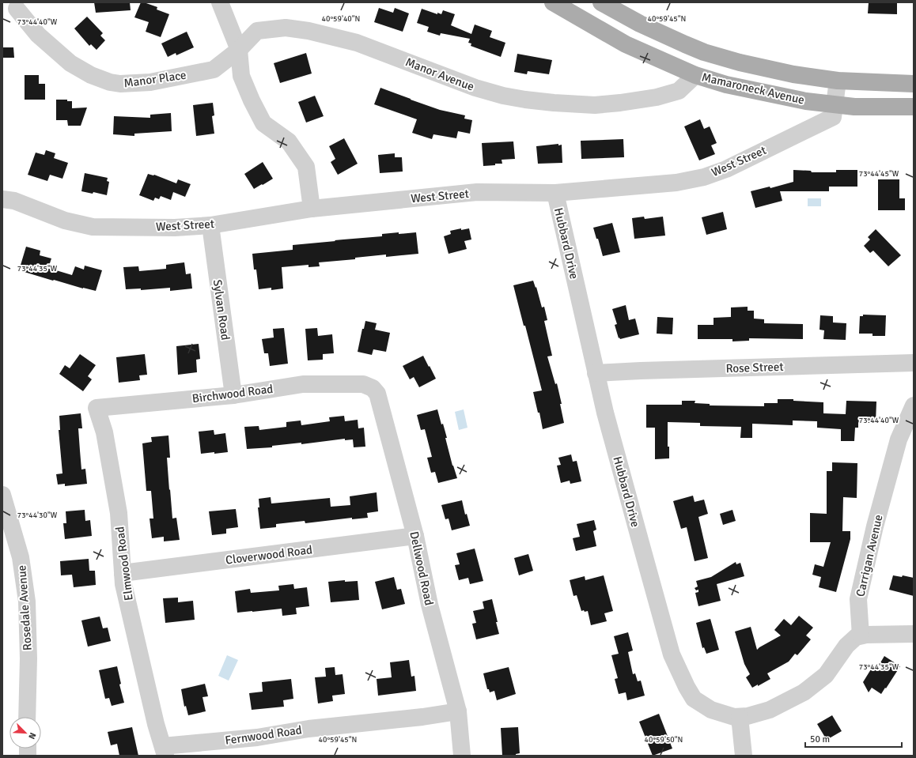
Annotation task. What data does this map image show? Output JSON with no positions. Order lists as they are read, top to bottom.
{
  "streets": {
    "main road": ["Mamaroneck Avenue"],
    "street": [
      "Manor Avenue",
      "Manor Place",
      "West Street",
      "Hubbard Drive",
      "Sylvan Road",
      "Rose Street",
      "Birchwood Road",
      "Cloverwood Road",
      "Carrigan Avenue",
      "Elmwood Road",
      "Dellwood Road",
      "Rosedale Avenue",
      "Fernwood Road"
    ]
  },
  "crossings": [
    ["Manor Avenue", "Manor Place"],
    ["Manor Avenue", "Mamaroneck Avenue"],
    ["Mamaroneck Avenue", "West Street"],
    ["West Street", "Hubbard Drive"],
    ["West Street", "Sylvan Road"],
    ["Hubbard Drive", "Rose Street"],
    ["Sylvan Road", "Birchwood Road"],
    ["Birchwood Road", "Elmwood Road"],
    ["Birchwood Road", "Dellwood Road"],
    ["Cloverwood Road", "Elmwood Road"],
    ["Cloverwood Road", "Dellwood Road"],
    ["Elmwood Road", "Fernwood Road"],
    ["Dellwood Road", "Fernwood Road"]
  ],
  "scale_bar": "50 m",
  "north": "bottom right",
  "coordinates": [
    "40°59'40\"N",
    "40°59'45\"N",
    "73°44'40\"W",
    "73°44'45\"W",
    "73°44'35\"W",
    "73°44'30\"W",
    "40°59'50\"N"
  ]
}
